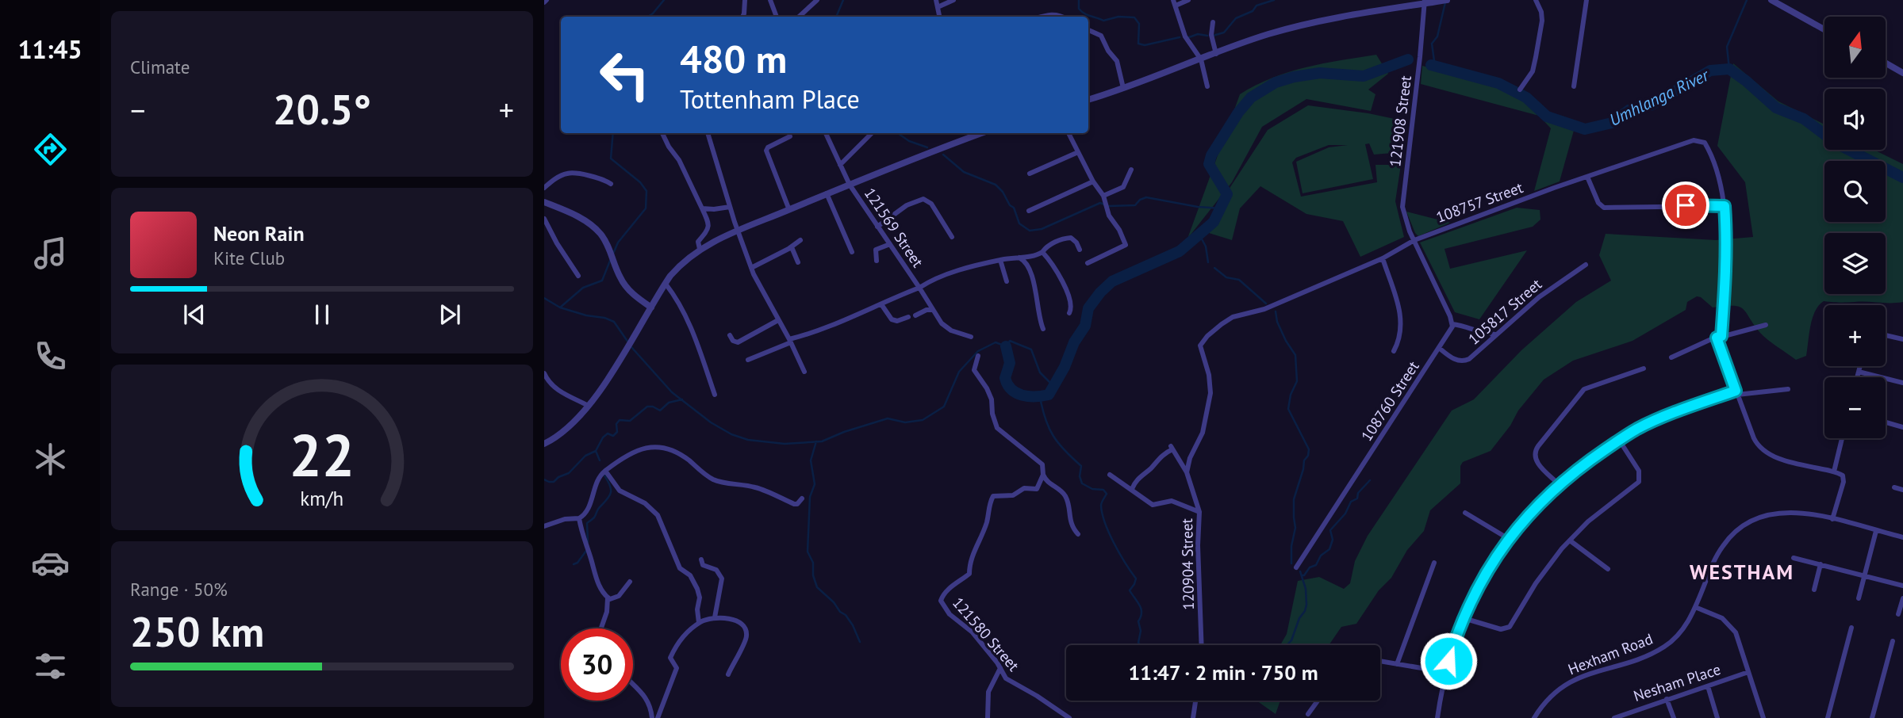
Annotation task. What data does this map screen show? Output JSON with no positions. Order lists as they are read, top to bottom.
{
  "streets": {
    "street": [
      "121908 Street",
      "108757 Street",
      "121569 Street",
      "105817 Street",
      "108760 Street",
      "120904 Street",
      "121580 Street",
      "Hexham Road",
      "Nesham Place"
    ]
  },
  "crossings": [
    ["121908 Street", "108757 Street"],
    ["108757 Street", "120904 Street"],
    ["105817 Street", "108760 Street"]
  ],
  "districts": ["WESTHAM"],
  "water": ["Umhlanga River"],
  "north": "top",
  "page": {
    "tabs": "11:45",
    "tile": [
      "Climate",
      ["Range · 50%", "250 km"]
    ],
    "map_buttons": ["+", "−"],
    "turn": ["480 m", "Tottenham Place"],
    "heat": ["−", "20.5°", "+"],
    "song": ["Neon Rain", "Kite Club"],
    "limit": "30",
    "trip": "11:47 · 2 min · 750 m",
    "gauge": ["22", "km/h"]
  }
}
